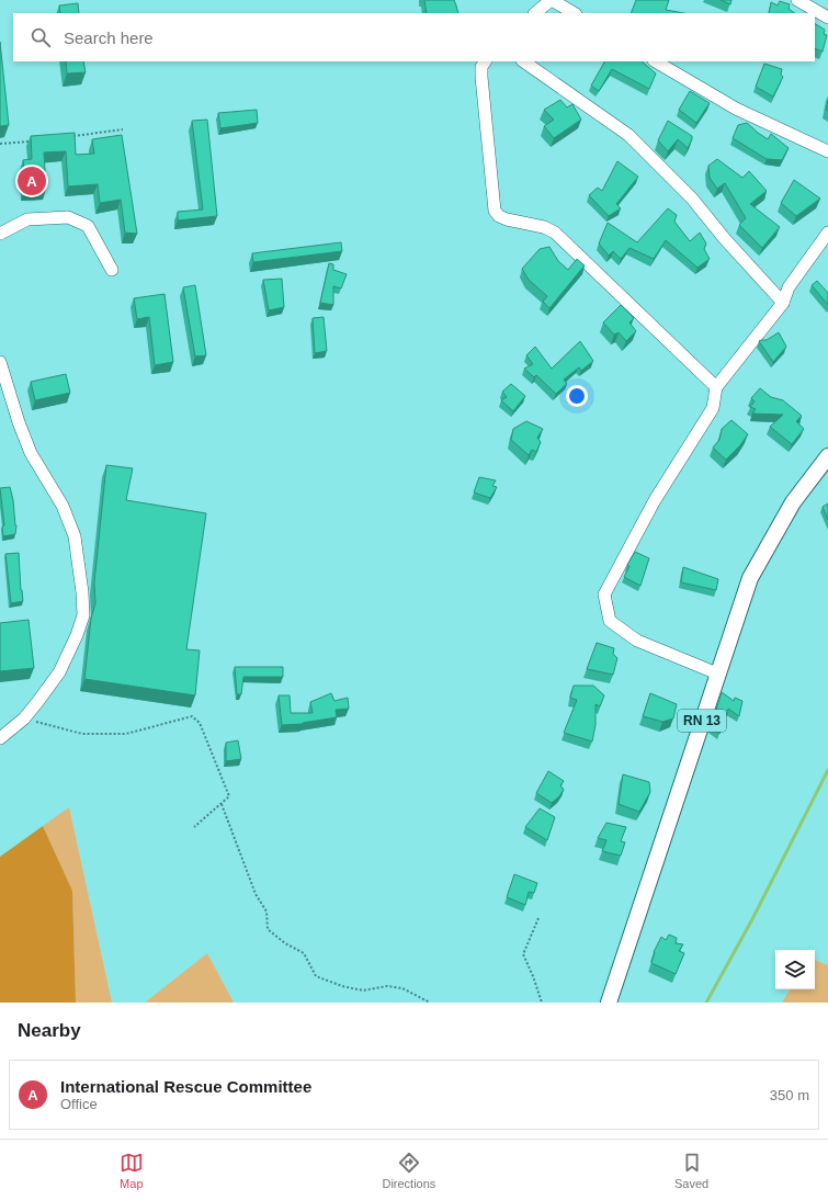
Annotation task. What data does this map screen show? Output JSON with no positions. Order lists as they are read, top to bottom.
{
  "streets": {
    "main road": ["RN 13"]
  },
  "page": {
    "search": "Search here",
    "pins": "A",
    "heading": "Nearby",
    "list": [
      {
        "mark": "A",
        "name": "International Rescue Committee",
        "note": "Office",
        "value": "350 m"
      }
    ],
    "nav": ["Map", "Directions", "Saved"]
  }
}
